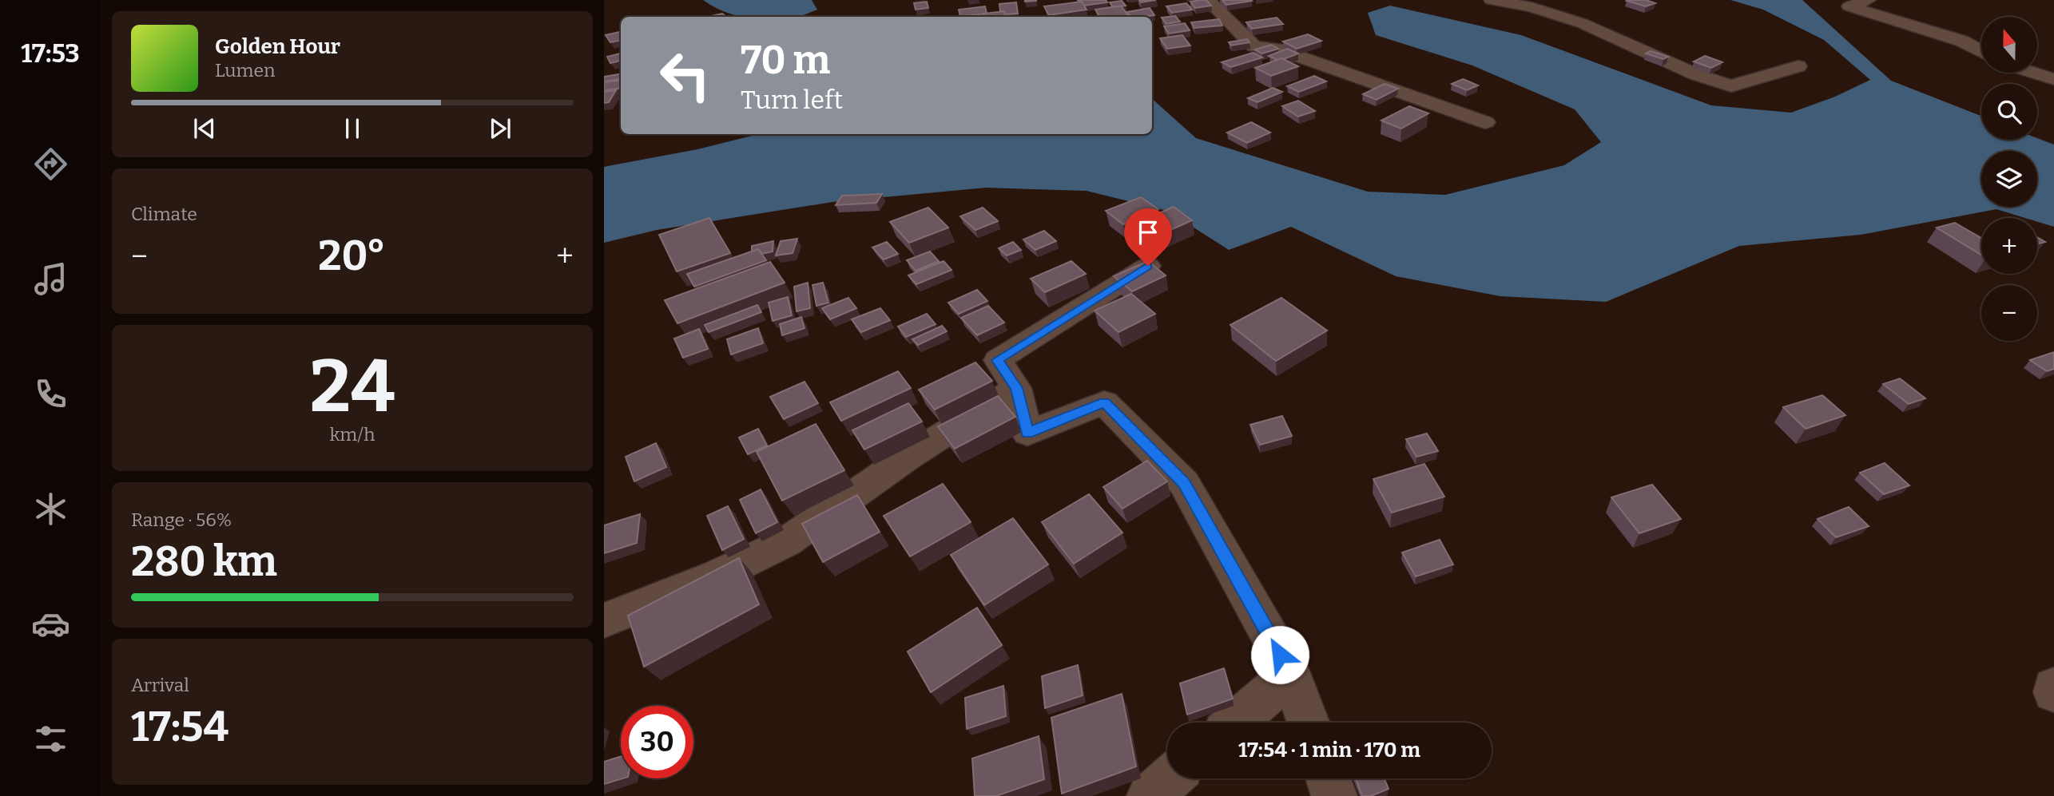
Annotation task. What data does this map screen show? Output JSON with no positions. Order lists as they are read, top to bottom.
{
  "north": "top",
  "page": {
    "tabs": "17:53",
    "map_buttons": ["+", "−"],
    "turn": ["70 m", "Turn left"],
    "song": ["Golden Hour", "Lumen"],
    "tile": [
      "Climate",
      ["24", "km/h"],
      ["Range · 56%", "280 km"],
      ["Arrival", "17:54"]
    ],
    "heat": ["−", "20°", "+"],
    "limit": "30",
    "trip": "17:54 · 1 min · 170 m"
  }
}
